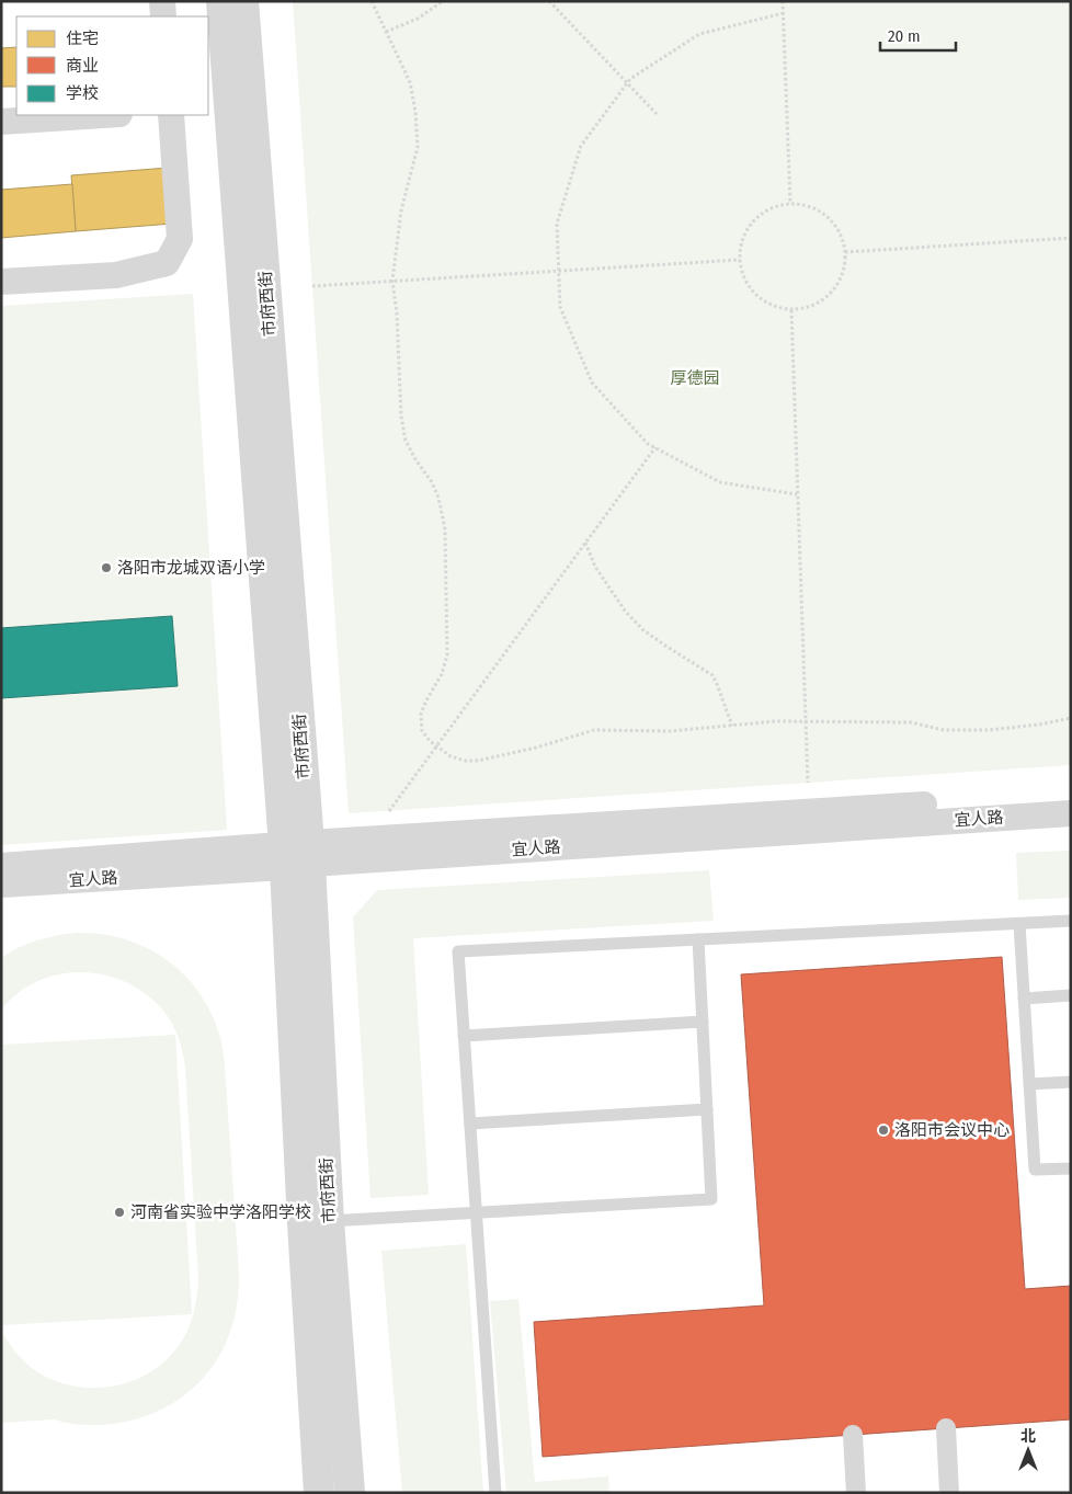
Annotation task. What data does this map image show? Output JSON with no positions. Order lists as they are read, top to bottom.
{
  "streets": {
    "street": ["市府西街", "宜人路"]
  },
  "crossings": [
    ["市府西街", "宜人路"]
  ],
  "parks": ["厚德园"],
  "places": ["洛阳市龙城双语小学", "洛阳市会议中心", "河南省实验中学洛阳学校"],
  "legend": ["住宅", "商业", "学校"],
  "scale_bar": "20 m",
  "north": "top"
}
